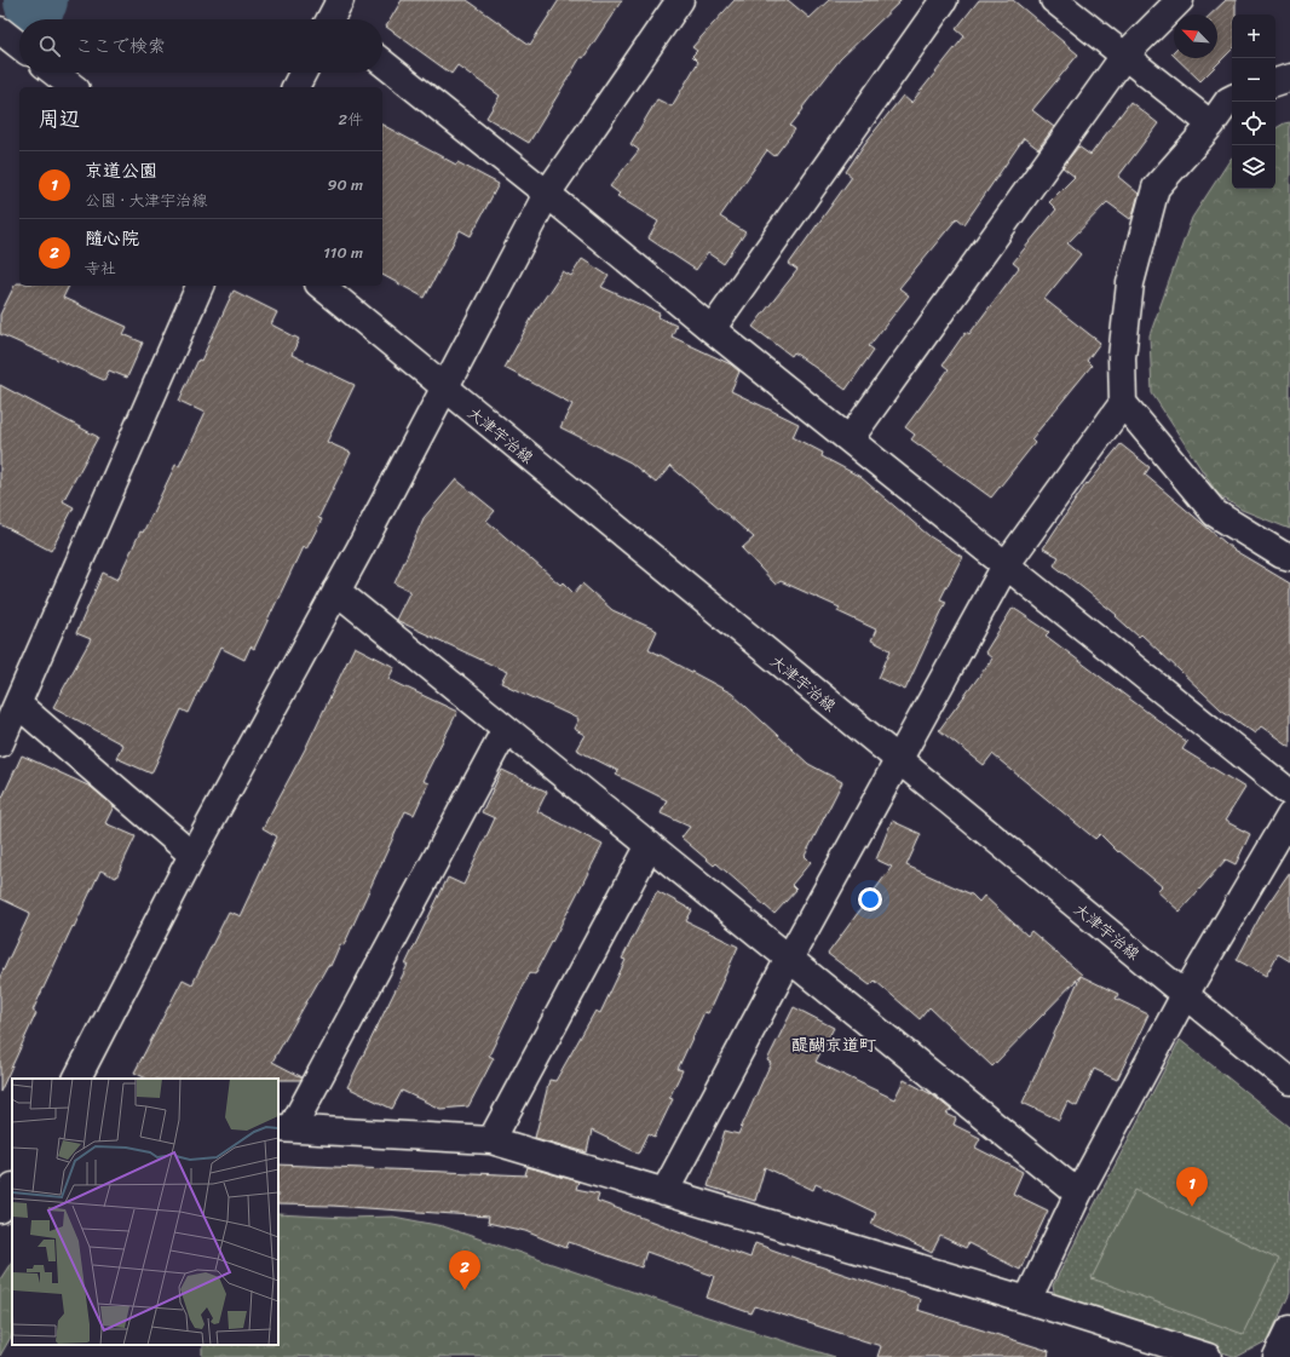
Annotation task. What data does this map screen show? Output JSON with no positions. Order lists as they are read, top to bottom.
{
  "streets": {
    "street": ["大津宇治線"]
  },
  "districts": ["醍醐京道町"],
  "north": "top left",
  "page": {
    "map_buttons": ["+", "−"],
    "search": "ここで検索",
    "heading": ["周辺", "2件"],
    "list": [
      {
        "mark": "1",
        "name": "京道公園",
        "note": "公園 · 大津宇治線",
        "value": "90 m"
      },
      {
        "mark": "2",
        "name": "隨心院",
        "note": "寺社",
        "value": "110 m"
      }
    ],
    "pins": ["1", "2"]
  }
}
